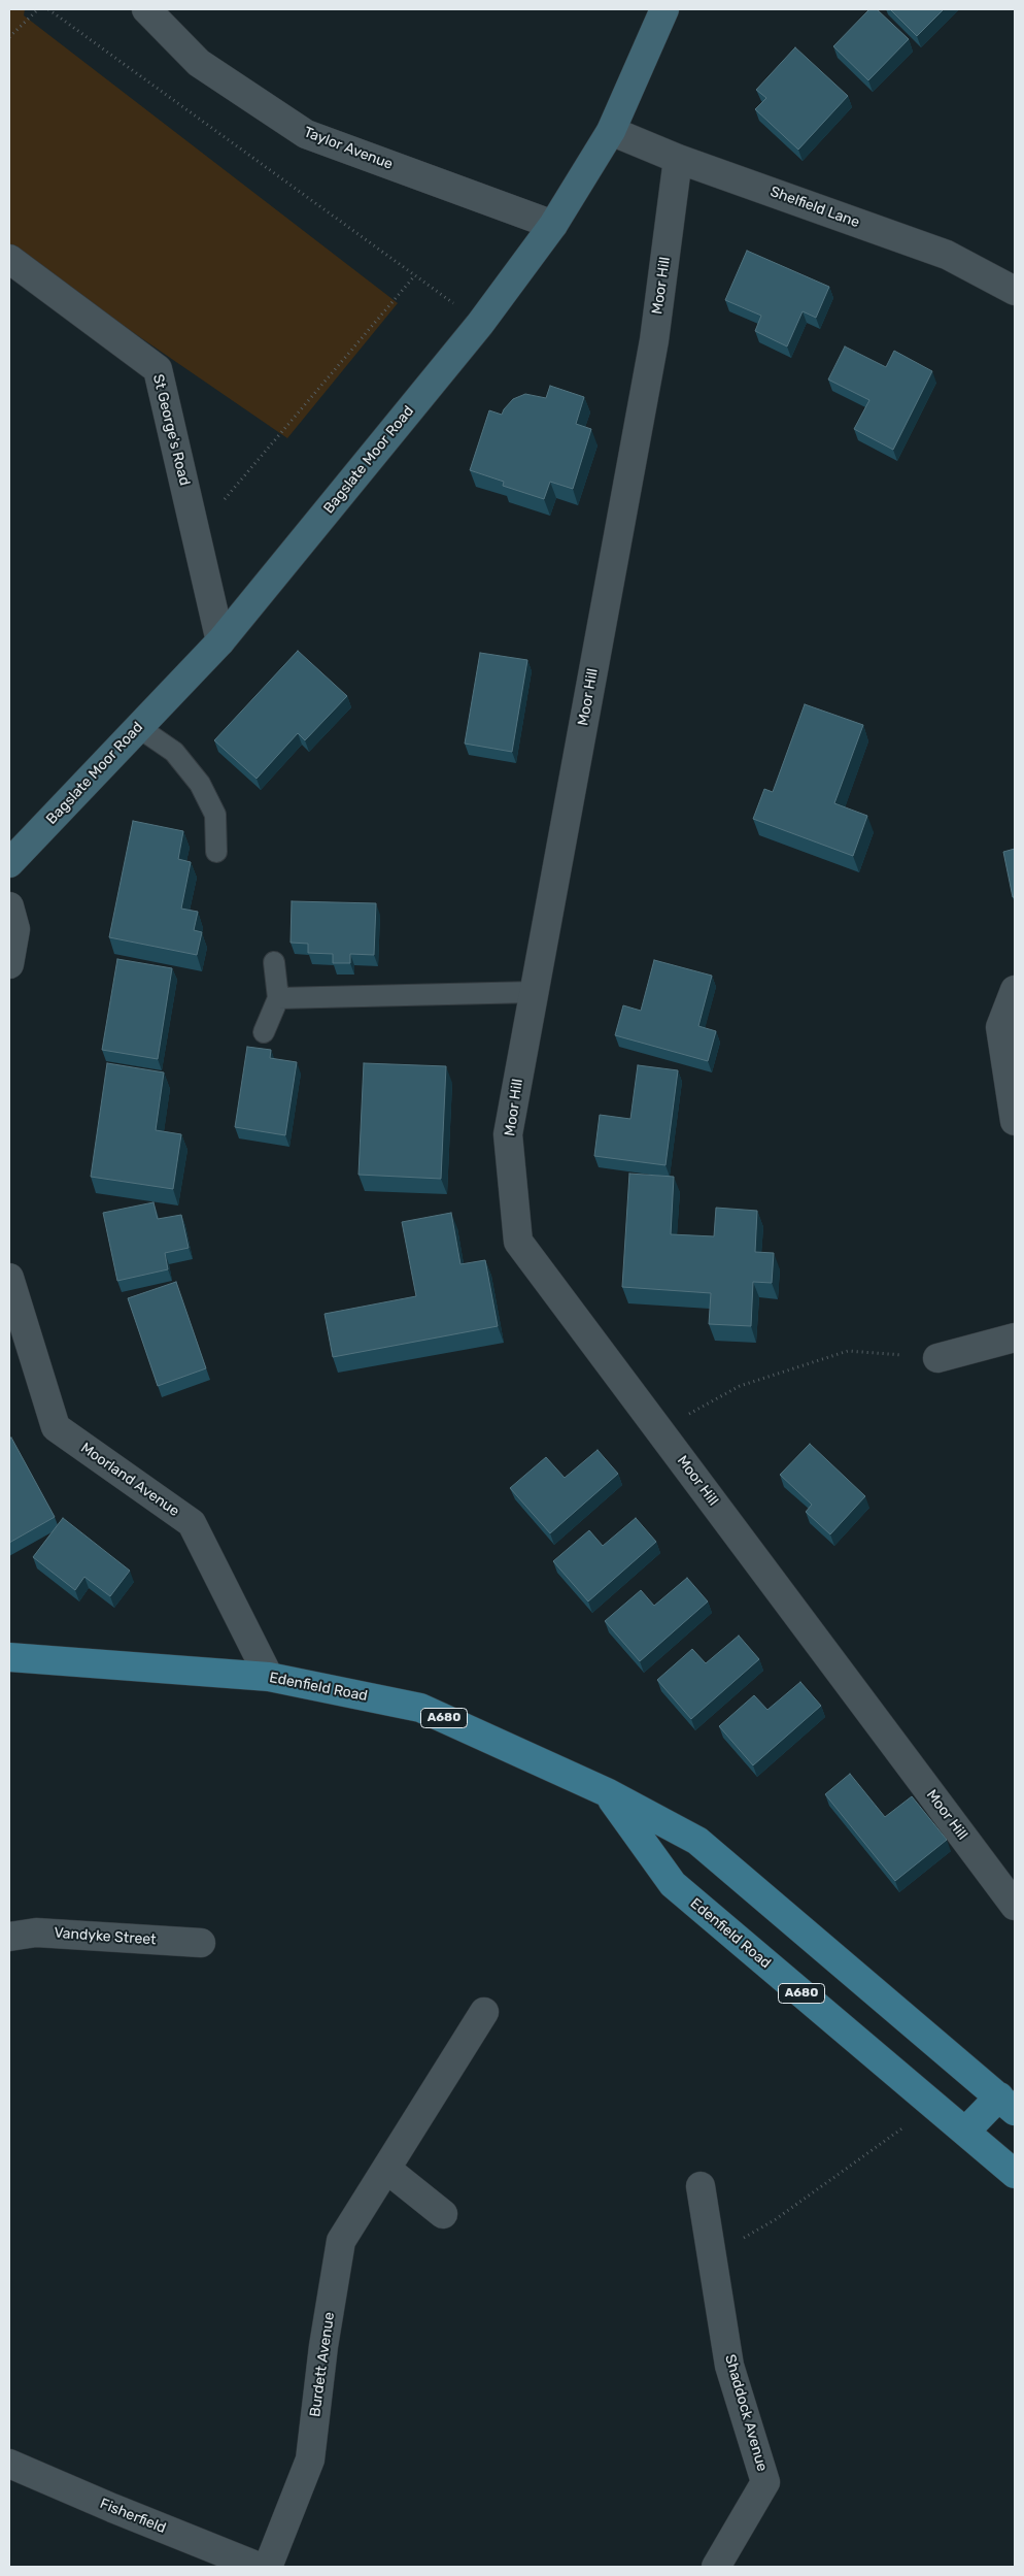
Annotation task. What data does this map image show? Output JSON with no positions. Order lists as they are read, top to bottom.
{
  "streets": {
    "main road": ["Edenfield Road", "A680"],
    "street": [
      "Taylor Avenue",
      "Shelfield Lane",
      "Moor Hill",
      "St George's Road",
      "Bagslate Moor Road",
      "Moorland Avenue",
      "Vandyke Street",
      "Burdett Avenue",
      "Shaddock Avenue",
      "Fisherfield"
    ]
  },
  "crossings": [
    ["Taylor Avenue", "Bagslate Moor Road"],
    ["Shelfield Lane", "Moor Hill"],
    ["Shelfield Lane", "Bagslate Moor Road"],
    ["St George's Road", "Bagslate Moor Road"],
    ["Moorland Avenue", "Edenfield Road"]
  ]
}
